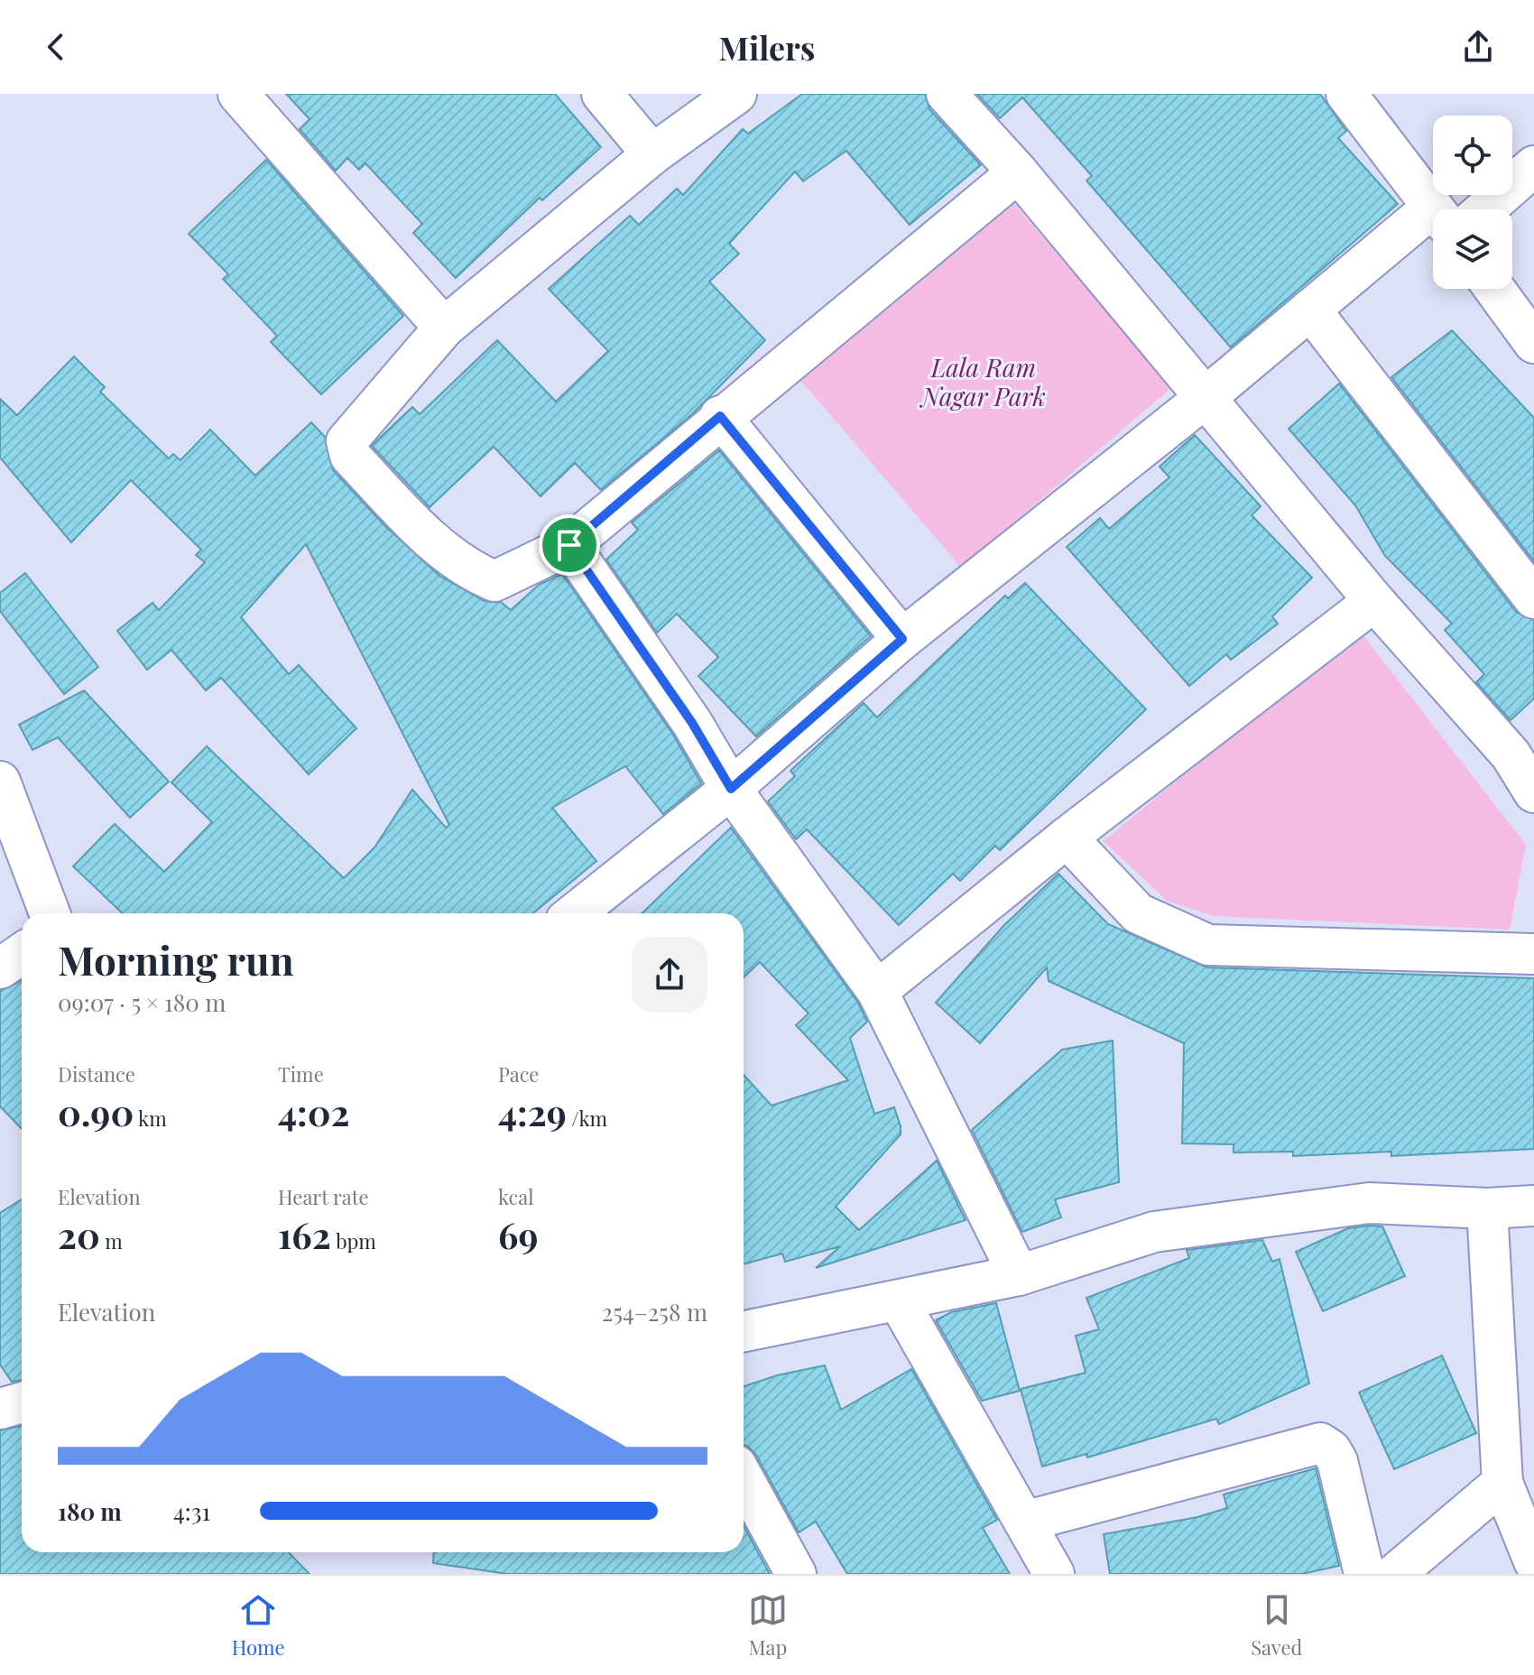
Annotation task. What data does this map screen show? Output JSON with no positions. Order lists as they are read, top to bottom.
{
  "parks": ["Lala Ram Nagar Park"],
  "page": {
    "header": "Milers",
    "heading": ["Morning run", "09:07 · 5 × 180 m"],
    "stats": [
      ["Distance", "0.90 km"],
      ["Time", "4:02"],
      ["Pace", "4:29 /km"],
      ["Elevation", "20 m"],
      ["Heart rate", "162 bpm"],
      ["kcal", "69"]
    ],
    "chart": ["Elevation", "254–258 m"],
    "list": [
      {
        "name": "180 m",
        "note": "4:31"
      }
    ],
    "tabs": ["Home", "Map", "Saved"]
  }
}
